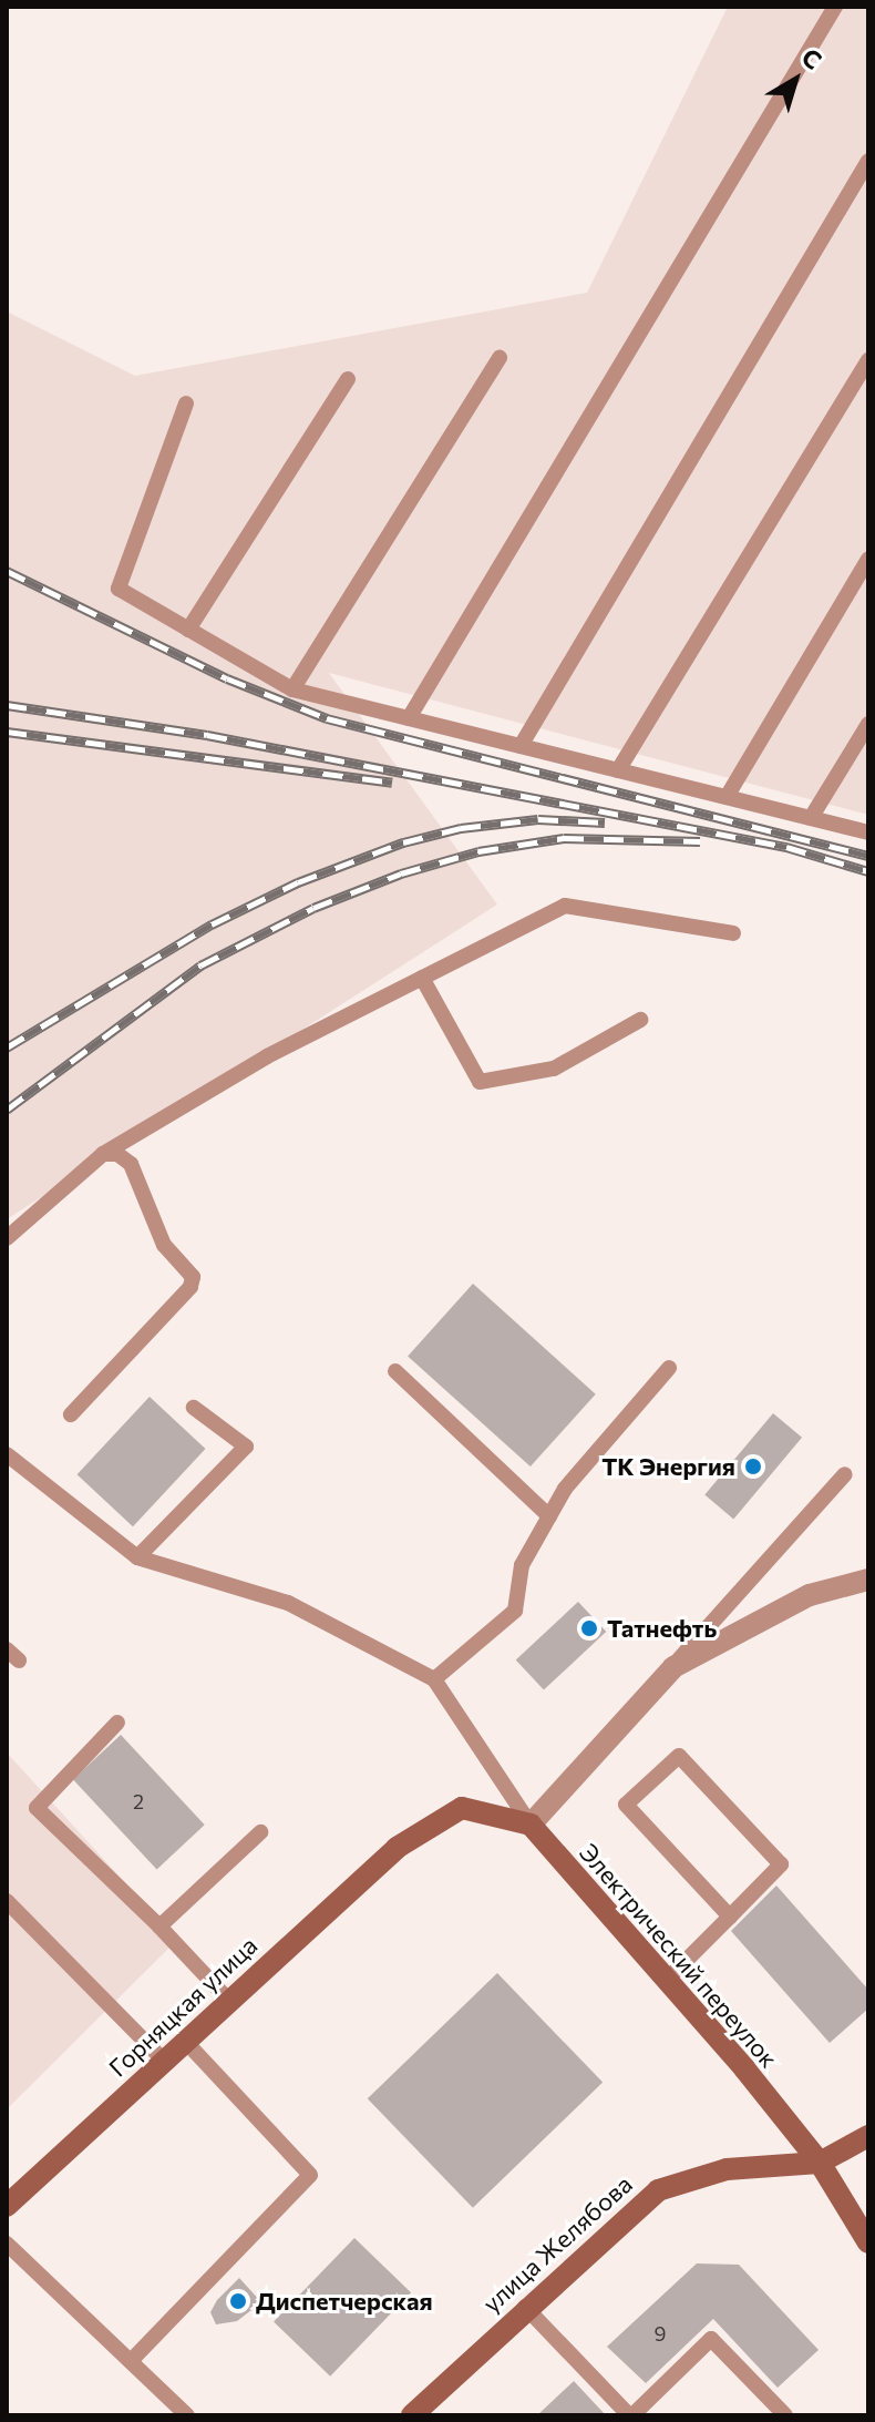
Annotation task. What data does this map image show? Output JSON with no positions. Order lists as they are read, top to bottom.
{
  "streets": {
    "street": ["Электрический переулок", "Горняцкая улица", "улица Желябова"]
  },
  "crossings": [
    ["Электрический переулок", "Горняцкая улица"],
    ["Электрический переулок", "улица Желябова"]
  ],
  "places": ["ТК Энергия", "Татнефть", "Диспетчерская"],
  "house_numbers": ["2", "9"],
  "north": "top right"
}
